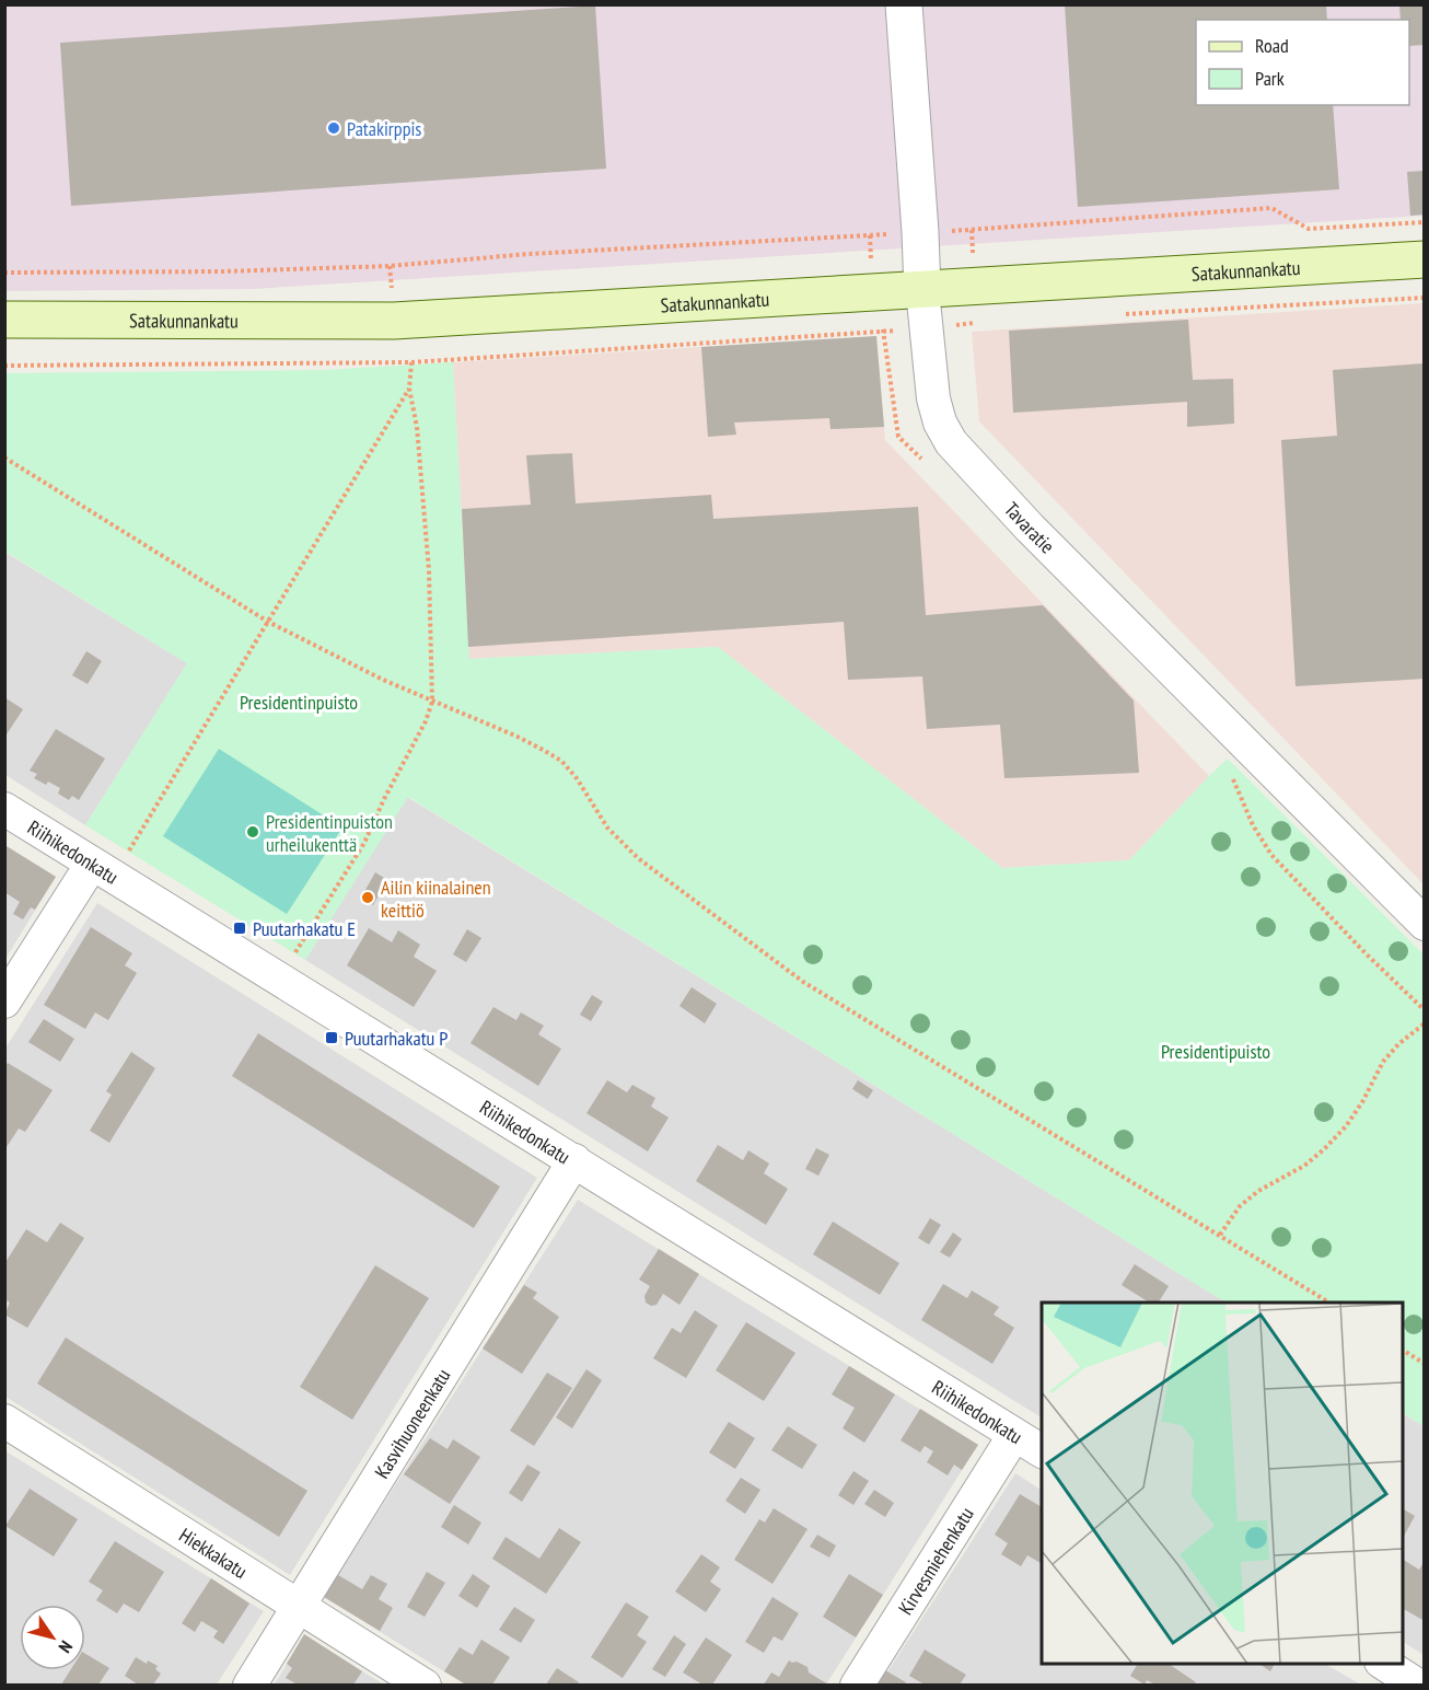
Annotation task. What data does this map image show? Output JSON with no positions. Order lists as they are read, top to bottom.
{
  "streets": {
    "main road": ["Satakunnankatu"],
    "street": [
      "Tavaratie",
      "Riihikedonkatu",
      "Kasvihuoneenkatu",
      "Hiekkakatu",
      "Kirvesmiehenkatu"
    ]
  },
  "crossings": [
    ["Satakunnankatu", "Tavaratie"],
    ["Riihikedonkatu", "Kasvihuoneenkatu"],
    ["Riihikedonkatu", "Kirvesmiehenkatu"],
    ["Kasvihuoneenkatu", "Hiekkakatu"]
  ],
  "parks": ["Presidentinpuisto", "Presidentipuisto"],
  "places": {
    "other": ["Patakirppis", "Presidentinpuiston urheilukenttä", "Ailin kiinalainen keittiö"],
    "transit": ["Puutarhakatu E", "Puutarhakatu P"]
  },
  "legend": ["Road", "Park"],
  "north": "bottom right"
}
